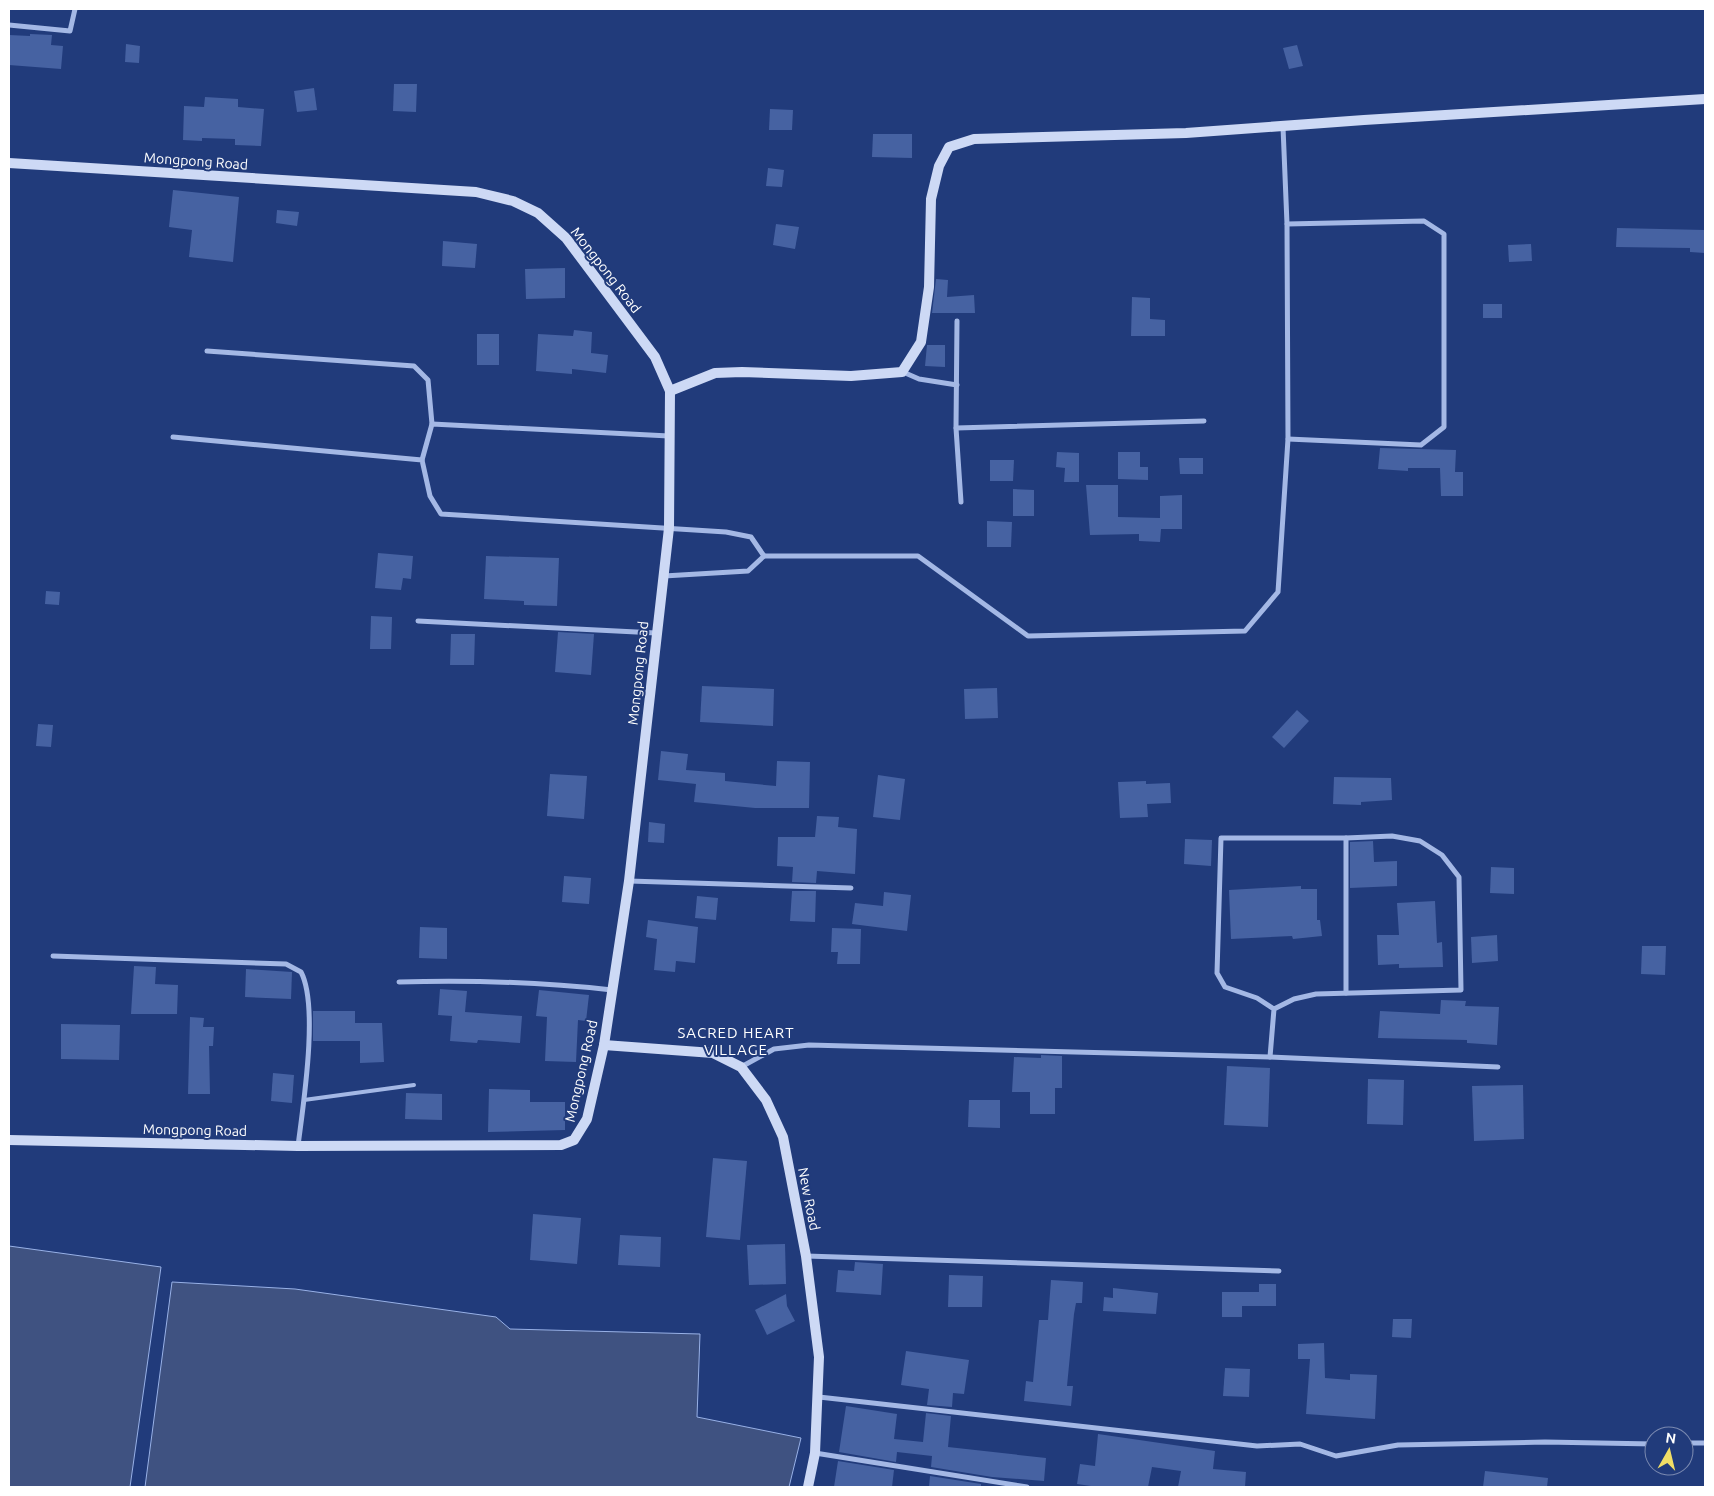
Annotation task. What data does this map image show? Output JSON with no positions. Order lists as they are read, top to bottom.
{
  "streets": {
    "main road": ["Mongpong Road", "New Road"]
  },
  "crossings": [
    ["Mongpong Road", "New Road"]
  ],
  "districts": ["SACRED HEART VILLAGE"],
  "north": "top"
}
